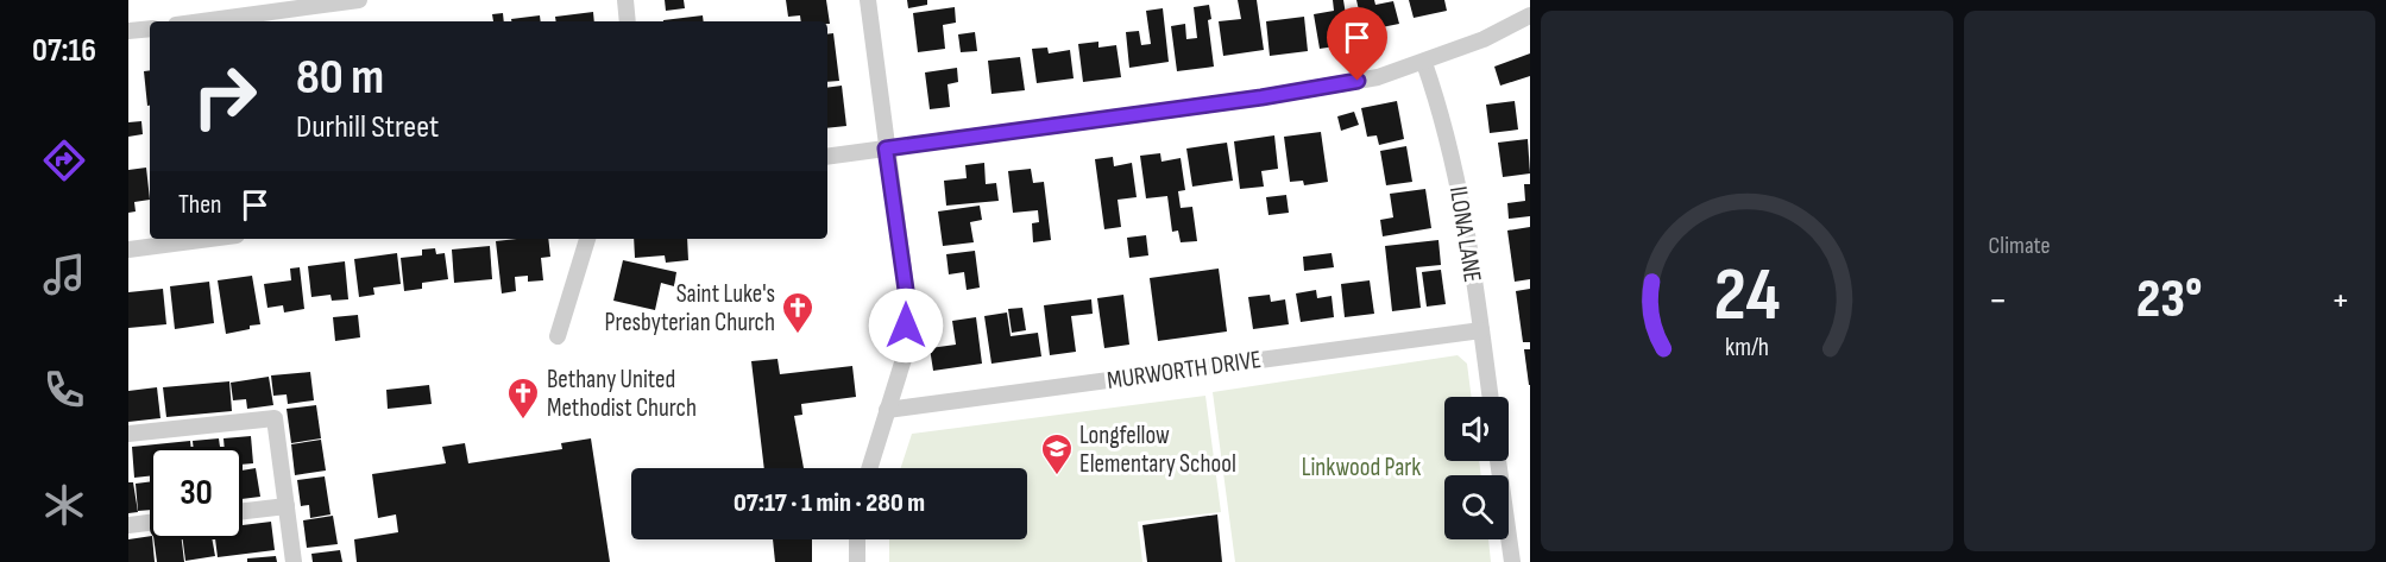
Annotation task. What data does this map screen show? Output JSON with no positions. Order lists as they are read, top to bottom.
{
  "streets": {
    "street": ["ILONA LANE", "MURWORTH DRIVE"]
  },
  "crossings": [
    ["ILONA LANE", "MURWORTH DRIVE"]
  ],
  "parks": ["Linkwood Park"],
  "places": {
    "church": ["Saint Luke's Presbyterian Church", "Bethany United Methodist Church"],
    "school or university": ["Longfellow Elementary School"]
  },
  "page": {
    "tabs": "07:16",
    "tile": "Climate",
    "turn": ["80 m", "Durhill Street"],
    "then": "Then",
    "heat": ["−", "23°", "+"],
    "limit": "30",
    "trip": "07:17 · 1 min · 280 m",
    "gauge": ["24", "km/h"]
  }
}
